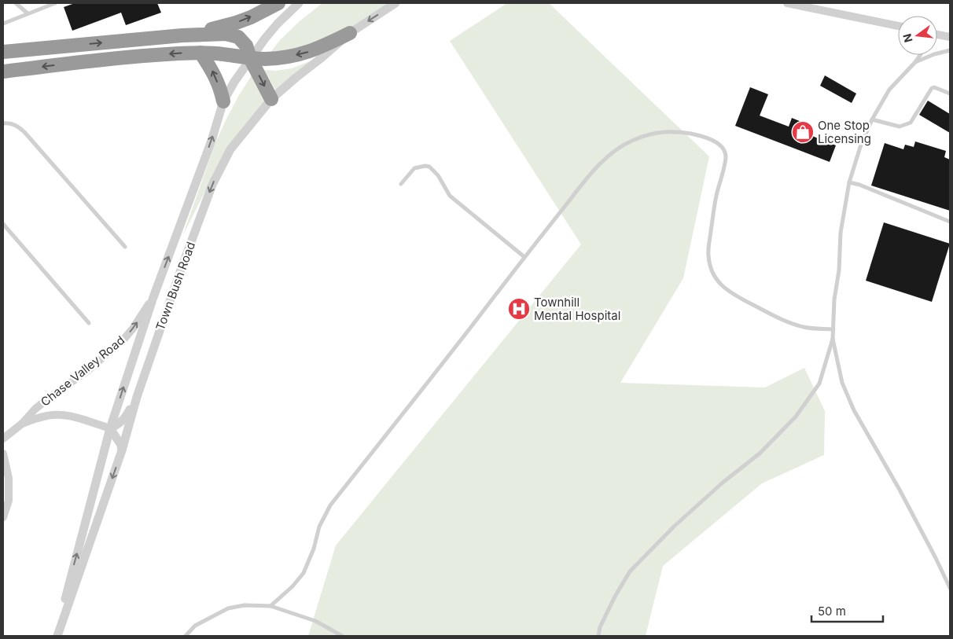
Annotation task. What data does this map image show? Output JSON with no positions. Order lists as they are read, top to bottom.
{
  "streets": {
    "street": ["Town Bush Road", "Chase Valley Road"]
  },
  "crossings": [
    ["Town Bush Road", "Chase Valley Road"]
  ],
  "one_way": ["Chase Valley Road"],
  "places": {
    "shop": ["One Stop Licensing"],
    "hospital": ["Townhill Mental Hospital"]
  },
  "scale_bar": "50 m",
  "north": "left"
}
